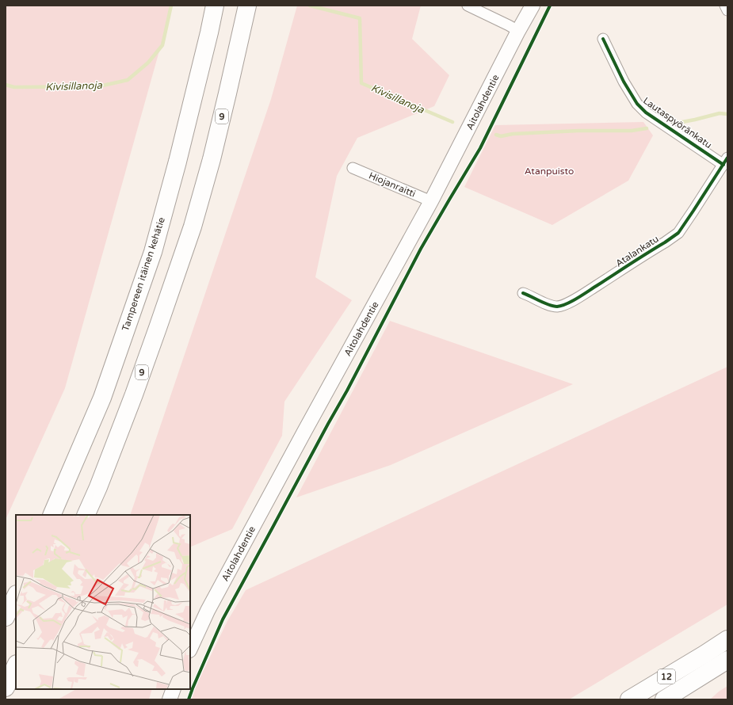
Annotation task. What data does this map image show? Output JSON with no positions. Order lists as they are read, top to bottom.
{
  "streets": {
    "highway": ["9", "Tampereen itäinen kehätie", "12"],
    "main road": ["Aitolahdentie"],
    "street": ["Lautaspyöränkatu", "Hiojanraitti", "Atalankatu"]
  },
  "crossings": [
    ["Aitolahdentie", "Hiojanraitti"],
    ["Lautaspyöränkatu", "Atalankatu"]
  ],
  "water": ["Kivisillanoja"],
  "parks": ["Atanpuisto"]
}
